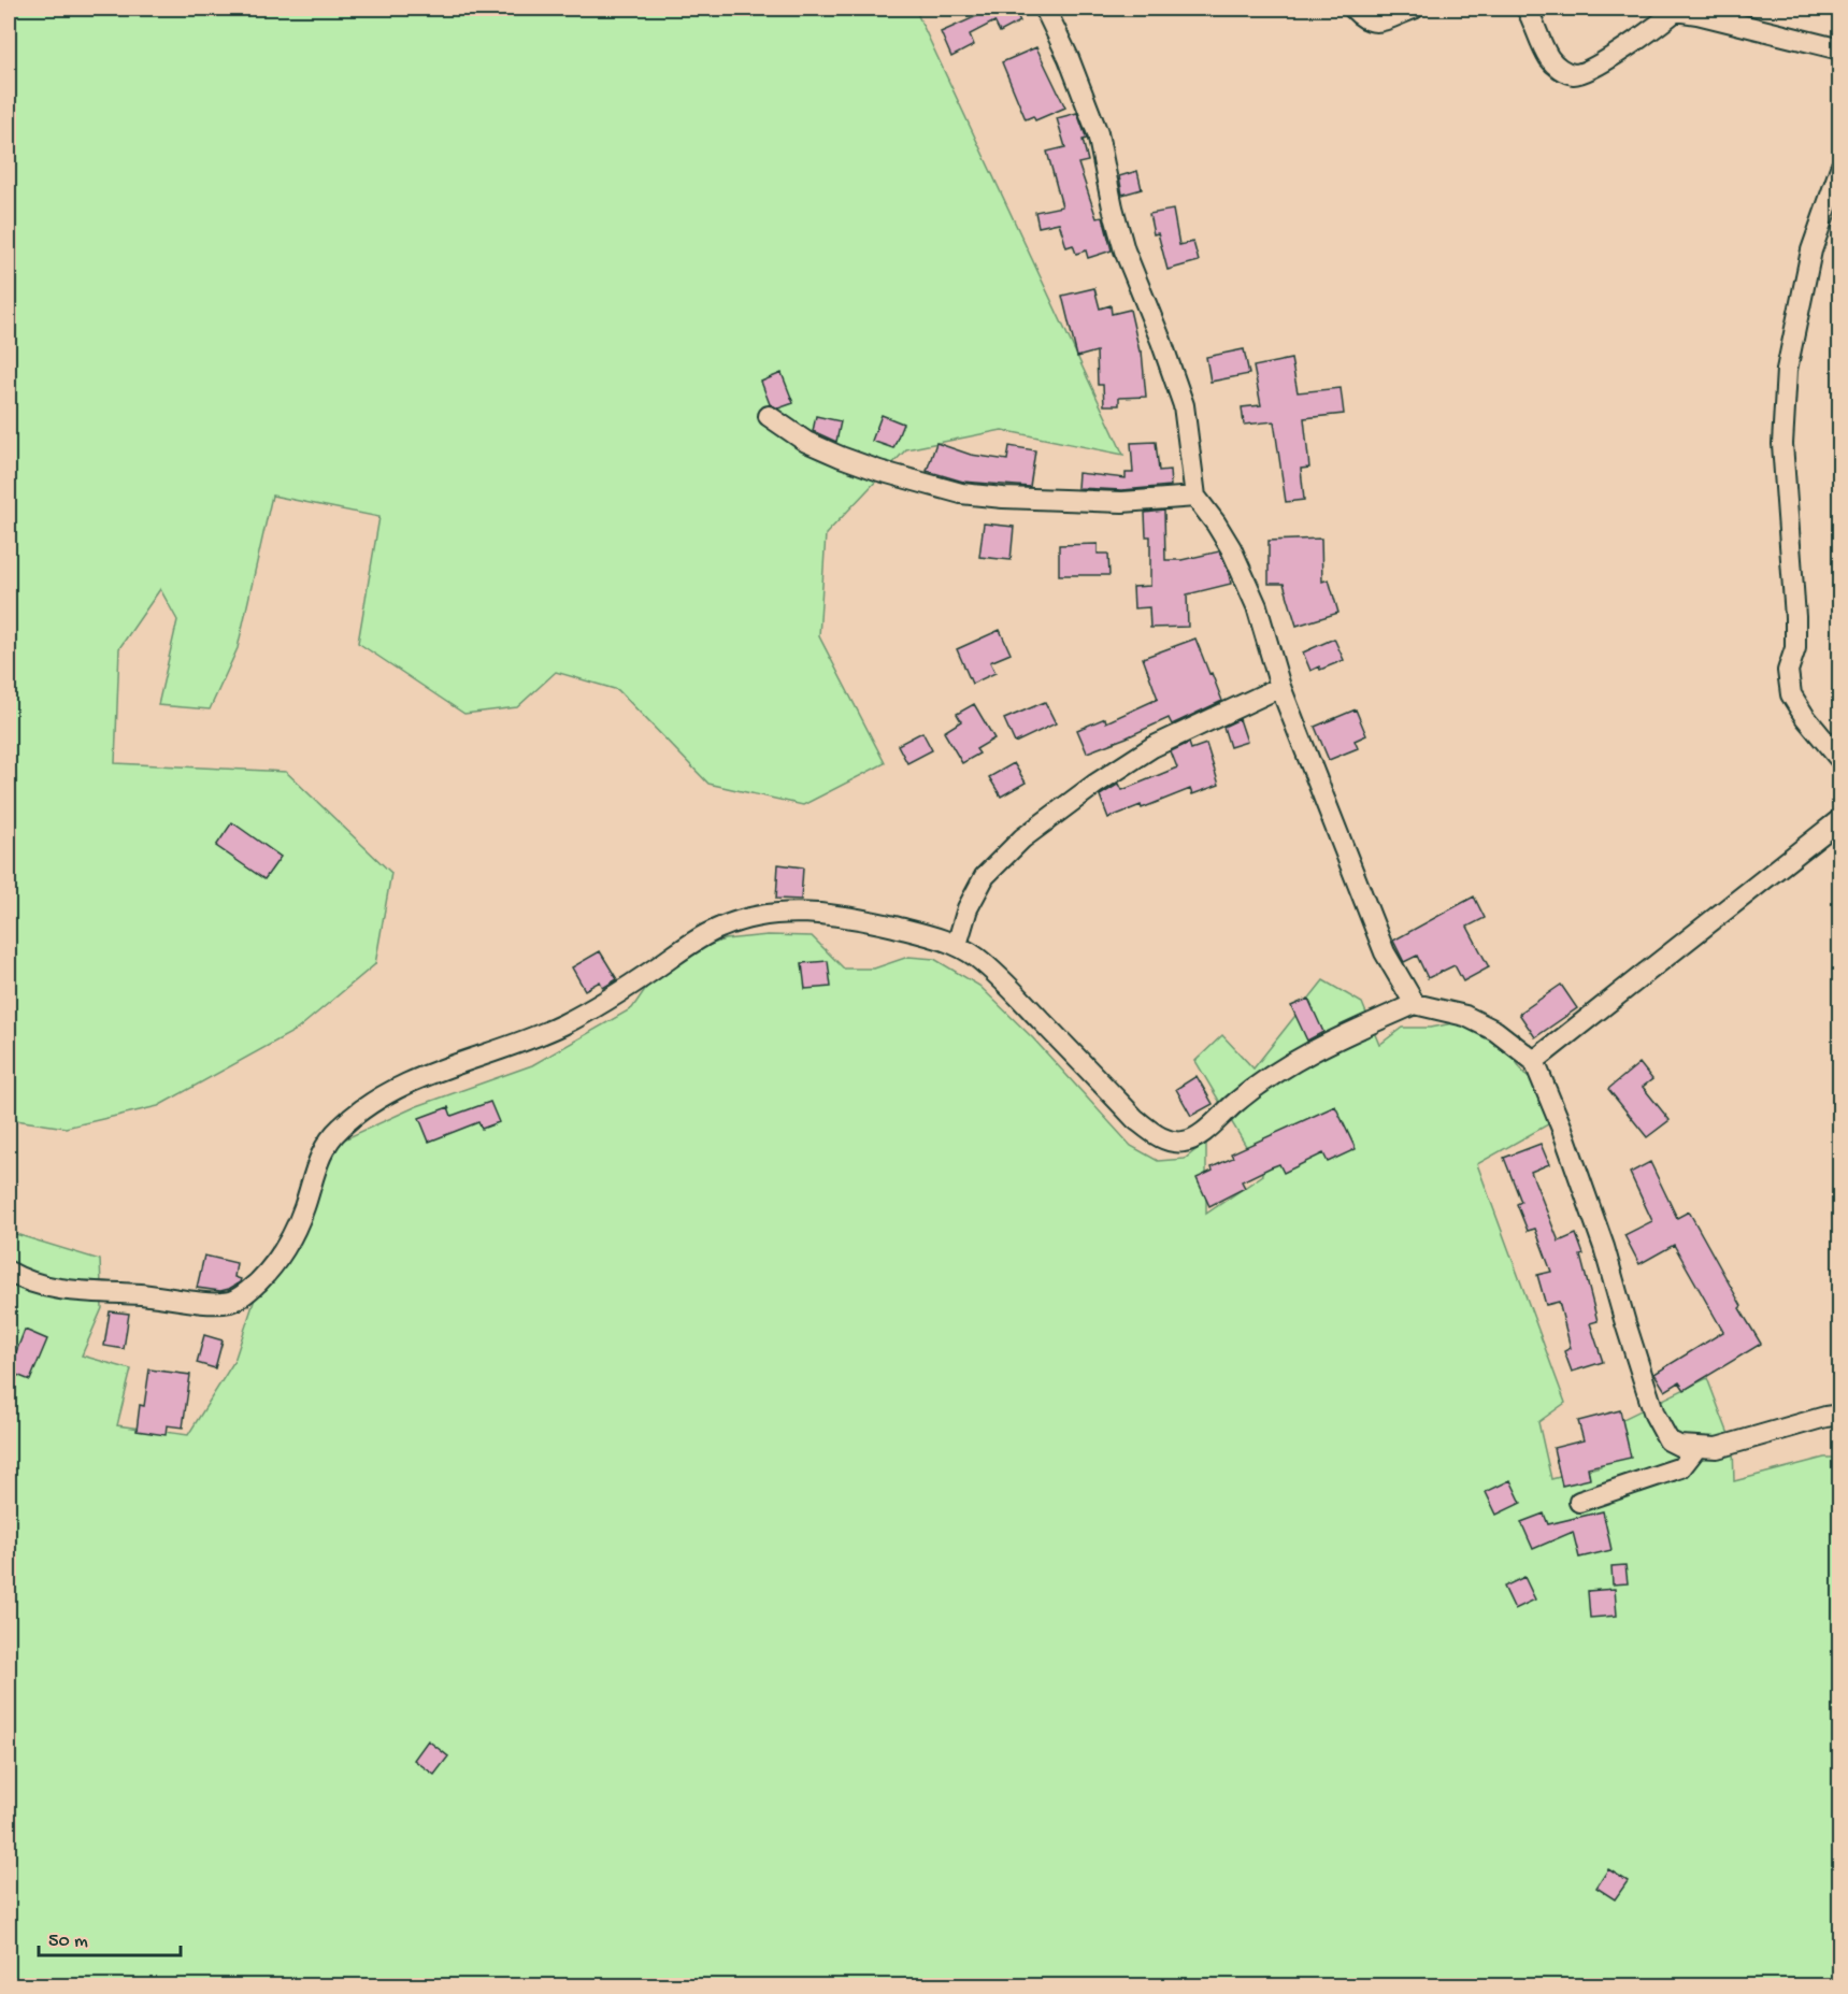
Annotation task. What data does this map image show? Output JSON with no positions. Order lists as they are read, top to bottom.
{
  "scale_bar": "50 m"
}
